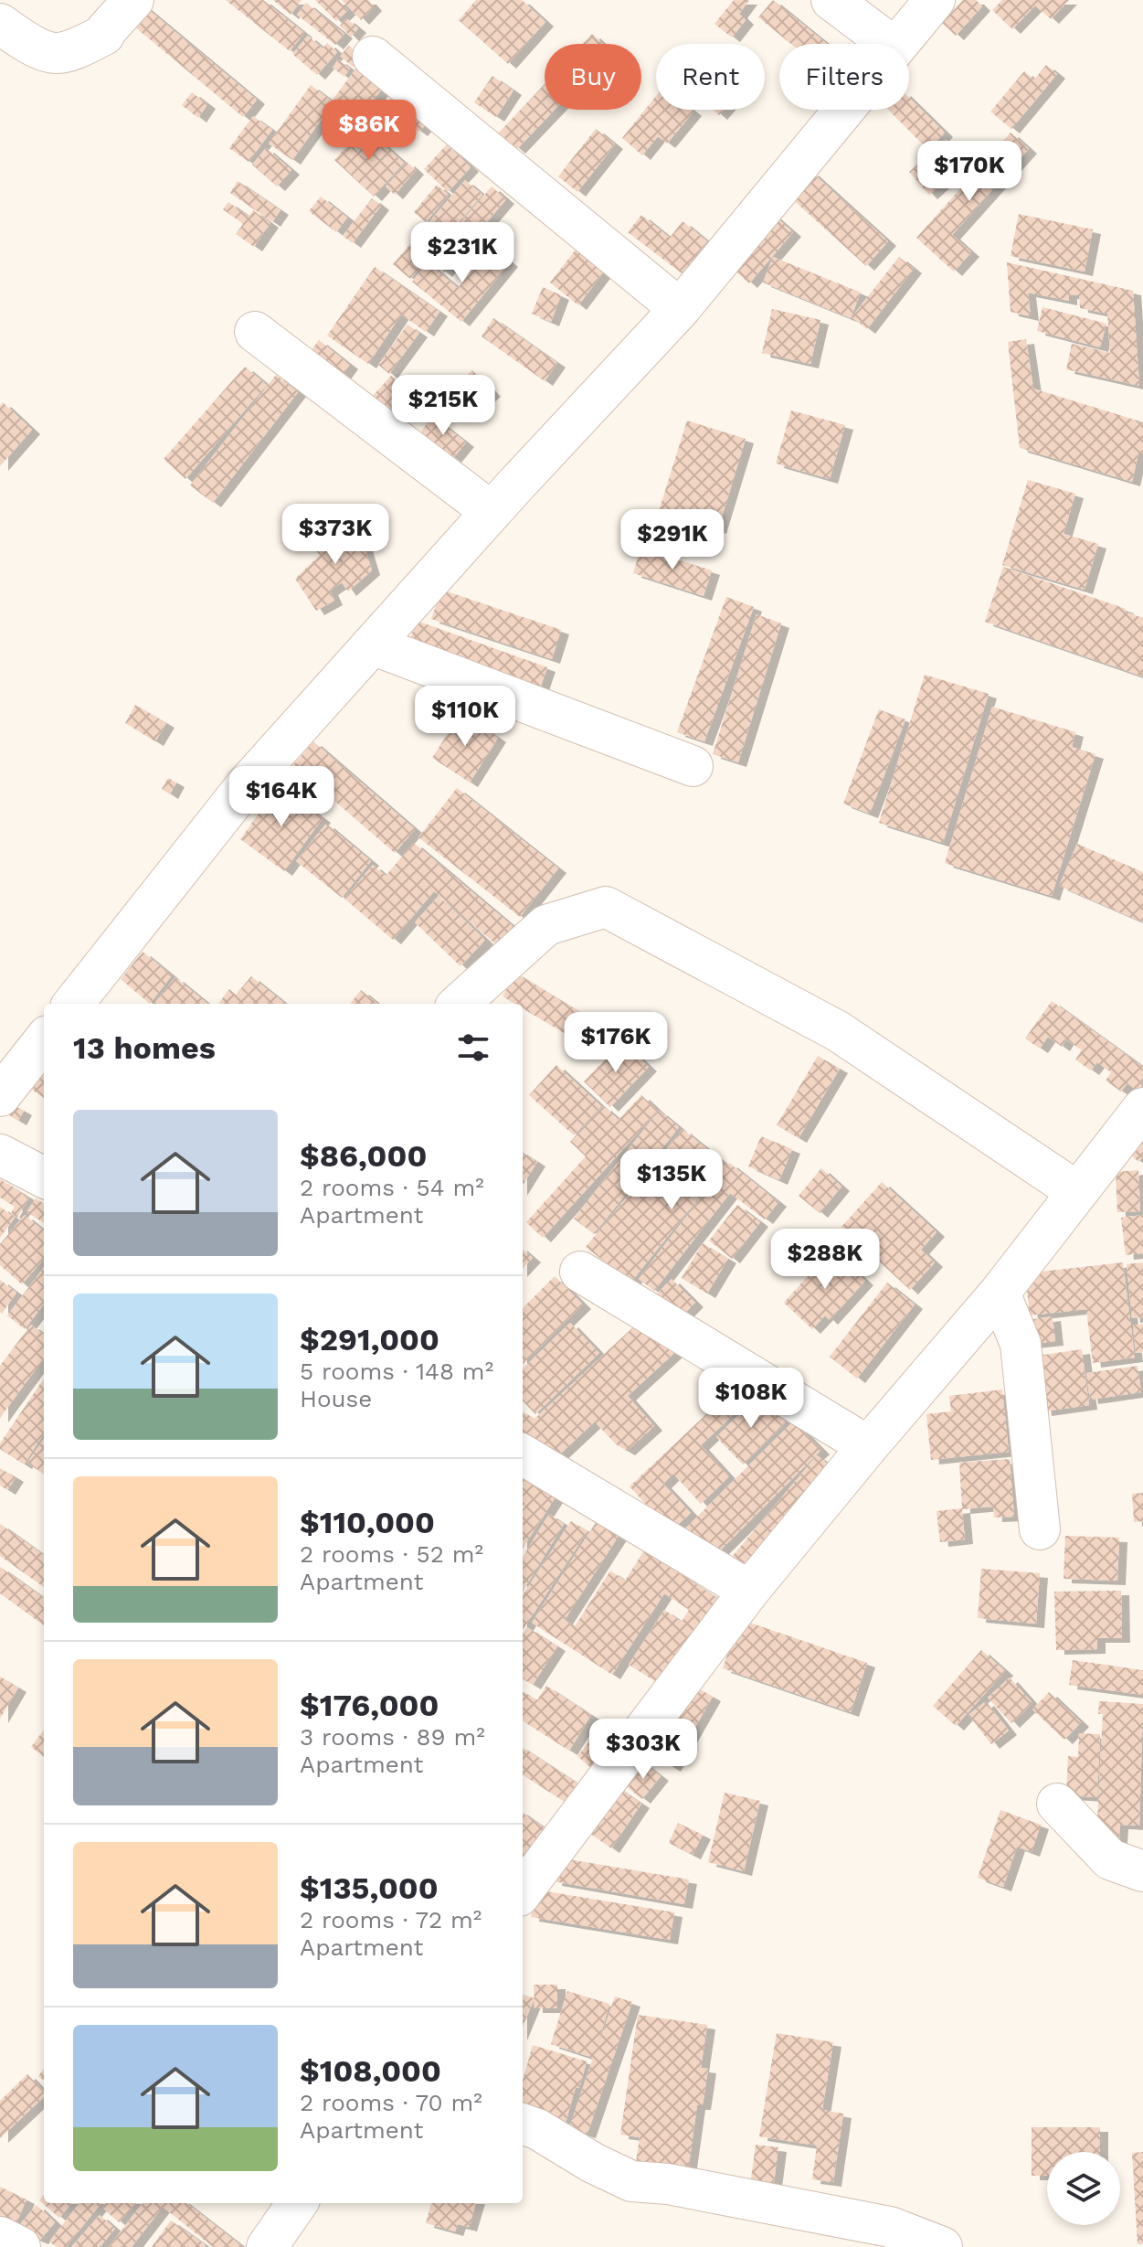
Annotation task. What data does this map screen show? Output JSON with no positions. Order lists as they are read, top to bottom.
{
  "page": {
    "chip": ["Buy", "Rent", "Filters"],
    "price": [
      "$86K",
      "$170K",
      "$231K",
      "$215K",
      "$373K",
      "$291K",
      "$110K",
      "$164K",
      "$176K",
      "$135K",
      "$288K",
      "$108K",
      "$303K"
    ],
    "heading": "13 homes",
    "list": [
      {
        "name": "$86,000",
        "note": "2 rooms · 54 m² · Apartment"
      },
      {
        "name": "$291,000",
        "note": "5 rooms · 148 m² · House"
      },
      {
        "name": "$110,000",
        "note": "2 rooms · 52 m² · Apartment"
      },
      {
        "name": "$176,000",
        "note": "3 rooms · 89 m² · Apartment"
      },
      {
        "name": "$135,000",
        "note": "2 rooms · 72 m² · Apartment"
      },
      {
        "name": "$108,000",
        "note": "2 rooms · 70 m² · Apartment"
      }
    ]
  }
}
